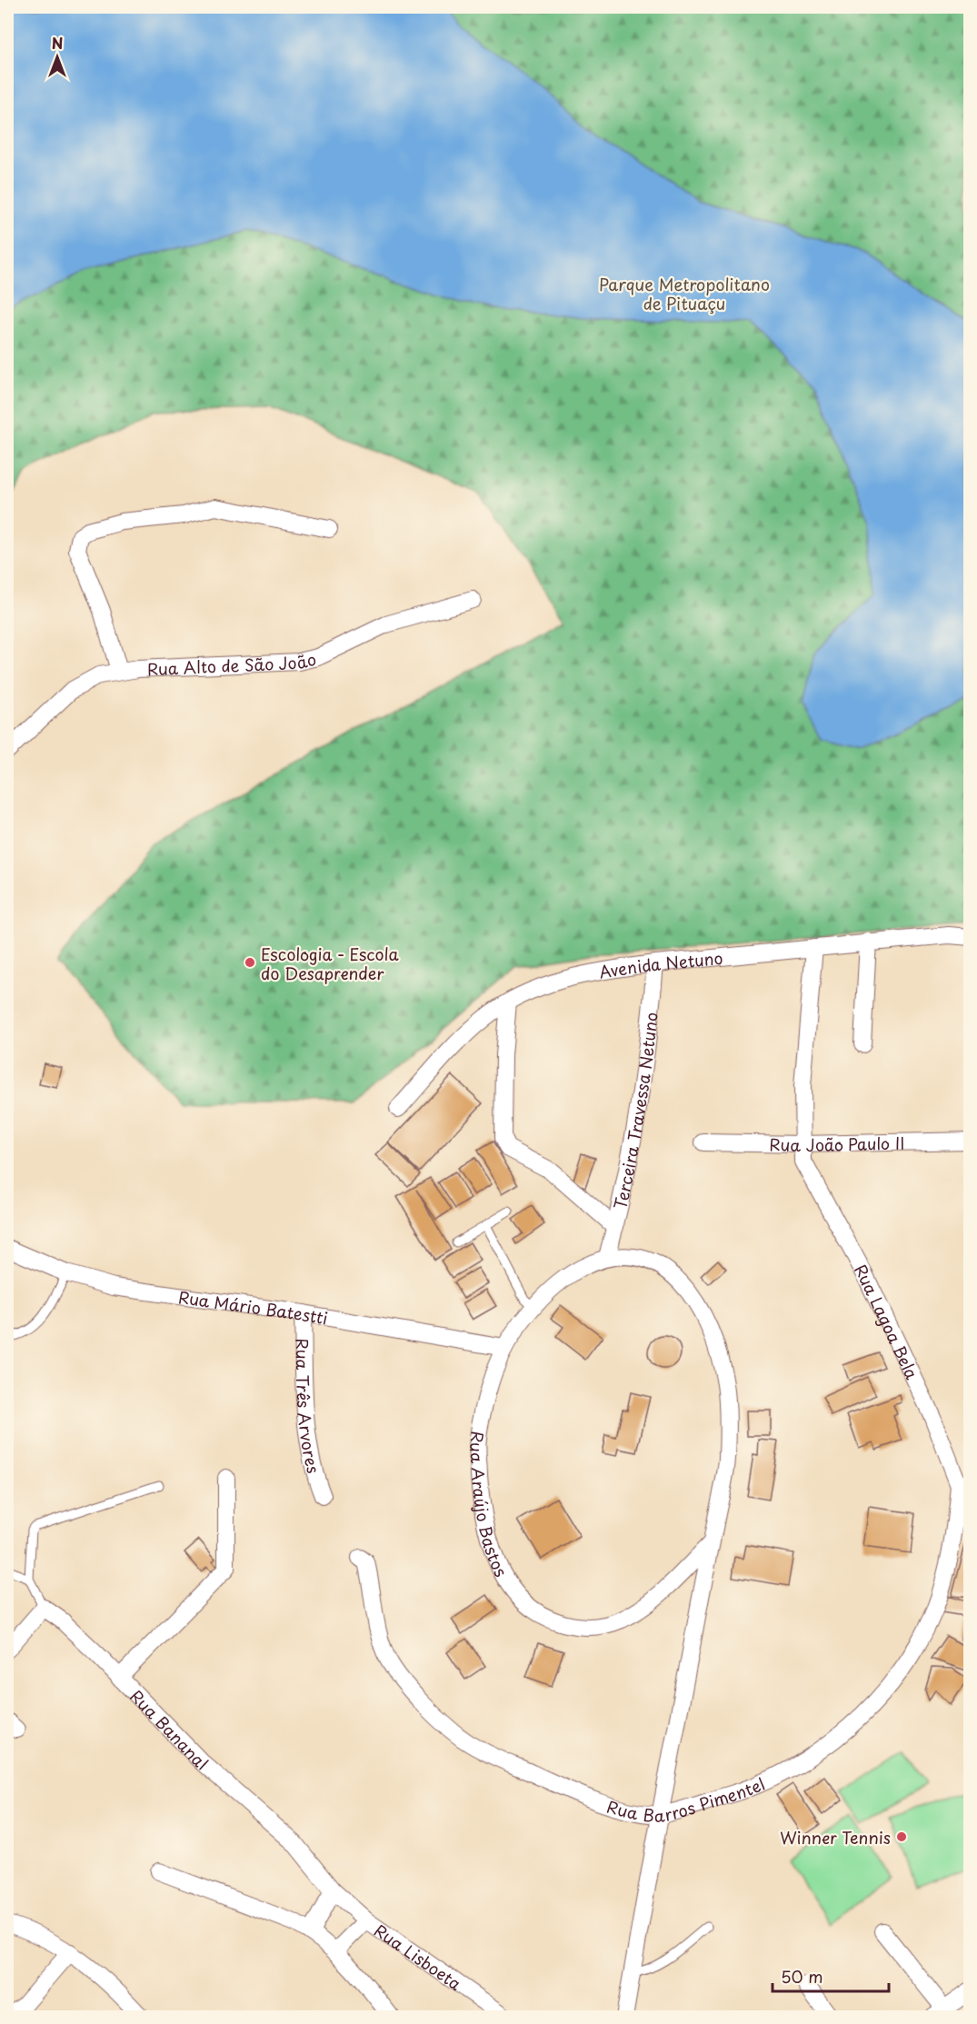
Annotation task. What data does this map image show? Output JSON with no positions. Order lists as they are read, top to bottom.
{
  "streets": {
    "street": [
      "Rua Alto de São João",
      "Avenida Netuno",
      "Terceira Travessa Netuno",
      "Rua João Paulo II",
      "Rua Mário Batestti",
      "Rua Lagoa Bela",
      "Rua Três Arvores",
      "Rua Araújo Bastos",
      "Rua Bananal",
      "Rua Barros Pimentel",
      "Rua Lisboeta"
    ]
  },
  "crossings": [
    ["Avenida Netuno", "Terceira Travessa Netuno"],
    ["Avenida Netuno", "Rua Lagoa Bela"],
    ["Terceira Travessa Netuno", "Rua Araújo Bastos"],
    ["Rua João Paulo II", "Rua Lagoa Bela"],
    ["Rua Mário Batestti", "Rua Três Arvores"],
    ["Rua Mário Batestti", "Rua Araújo Bastos"],
    ["Rua Lagoa Bela", "Rua Barros Pimentel"],
    ["Rua Araújo Bastos", "Rua Barros Pimentel"],
    ["Rua Bananal", "Rua Lisboeta"]
  ],
  "parks": ["Parque Metropolitano de Pituaçu"],
  "places": ["Escologia - Escola do Desaprender", "Winner Tennis"],
  "scale_bar": "50 m",
  "north": "top"
}
